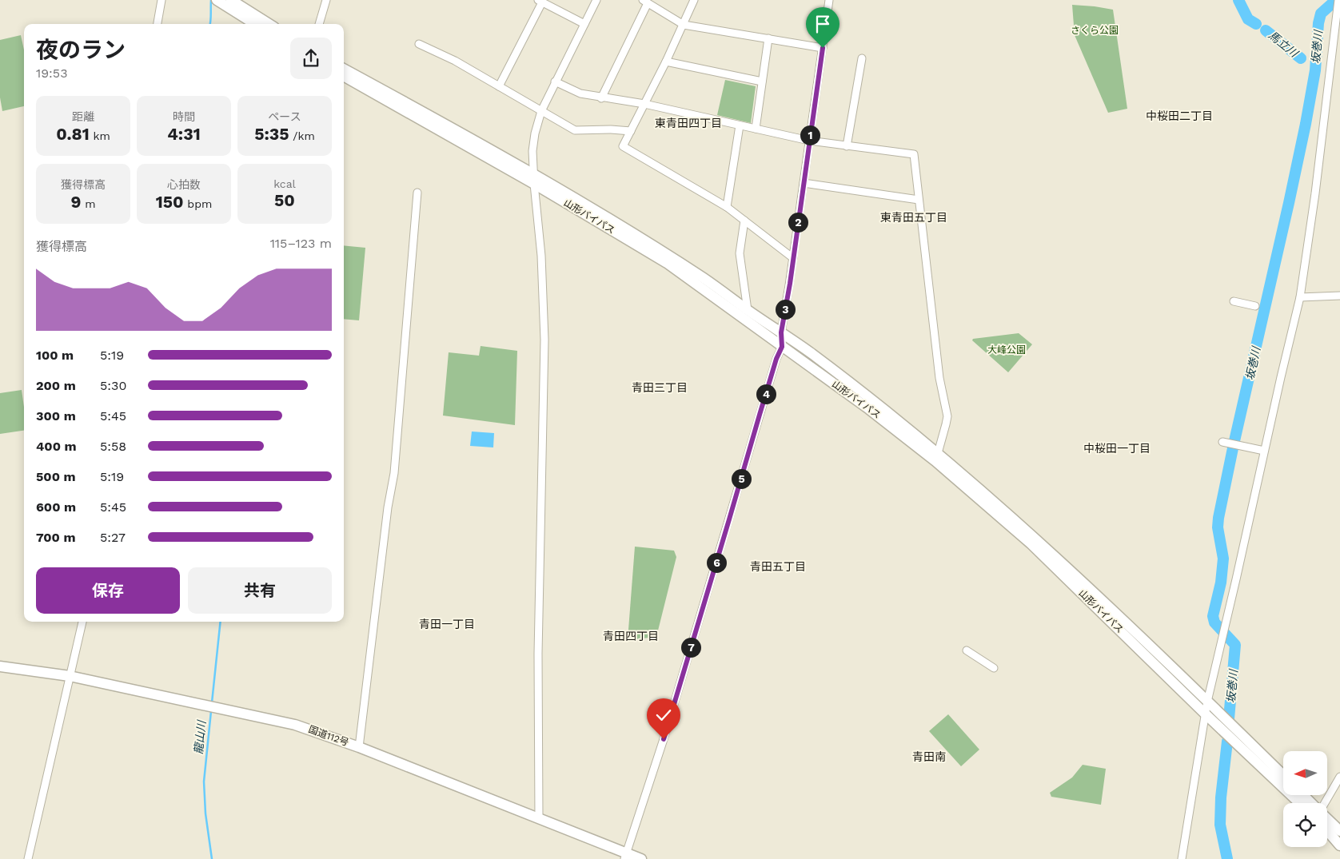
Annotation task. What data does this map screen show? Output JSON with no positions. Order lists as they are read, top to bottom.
{
  "streets": {
    "highway": ["山形バイパス", "国道112号"]
  },
  "districts": [
    "中桜田二丁目",
    "東青田四丁目",
    "東青田五丁目",
    "青田三丁目",
    "中桜田一丁目",
    "青田五丁目",
    "青田一丁目",
    "青田四丁目",
    "青田南"
  ],
  "water": ["馬立川", "坂巻川", "龍山川"],
  "parks": ["さくら公園", "大峰公園"],
  "north": "left",
  "page": {
    "heading": ["夜のラン", "19:53"],
    "stats": [
      ["距離", "0.81 km"],
      ["時間", "4:31"],
      ["ペース", "5:35 /km"],
      ["獲得標高", "9 m"],
      ["心拍数", "150 bpm"],
      ["kcal", "50"]
    ],
    "pins": [
      "1",
      "2",
      "3",
      "4",
      "5",
      "6",
      "7"
    ],
    "chart": ["獲得標高", "115–123 m"],
    "list": [
      {
        "name": "100 m",
        "note": "5:19"
      },
      {
        "name": "200 m",
        "note": "5:30"
      },
      {
        "name": "300 m",
        "note": "5:45"
      },
      {
        "name": "400 m",
        "note": "5:58"
      },
      {
        "name": "500 m",
        "note": "5:19"
      },
      {
        "name": "600 m",
        "note": "5:45"
      },
      {
        "name": "700 m",
        "note": "5:27"
      }
    ],
    "buttons": ["保存", "共有"]
  }
}
